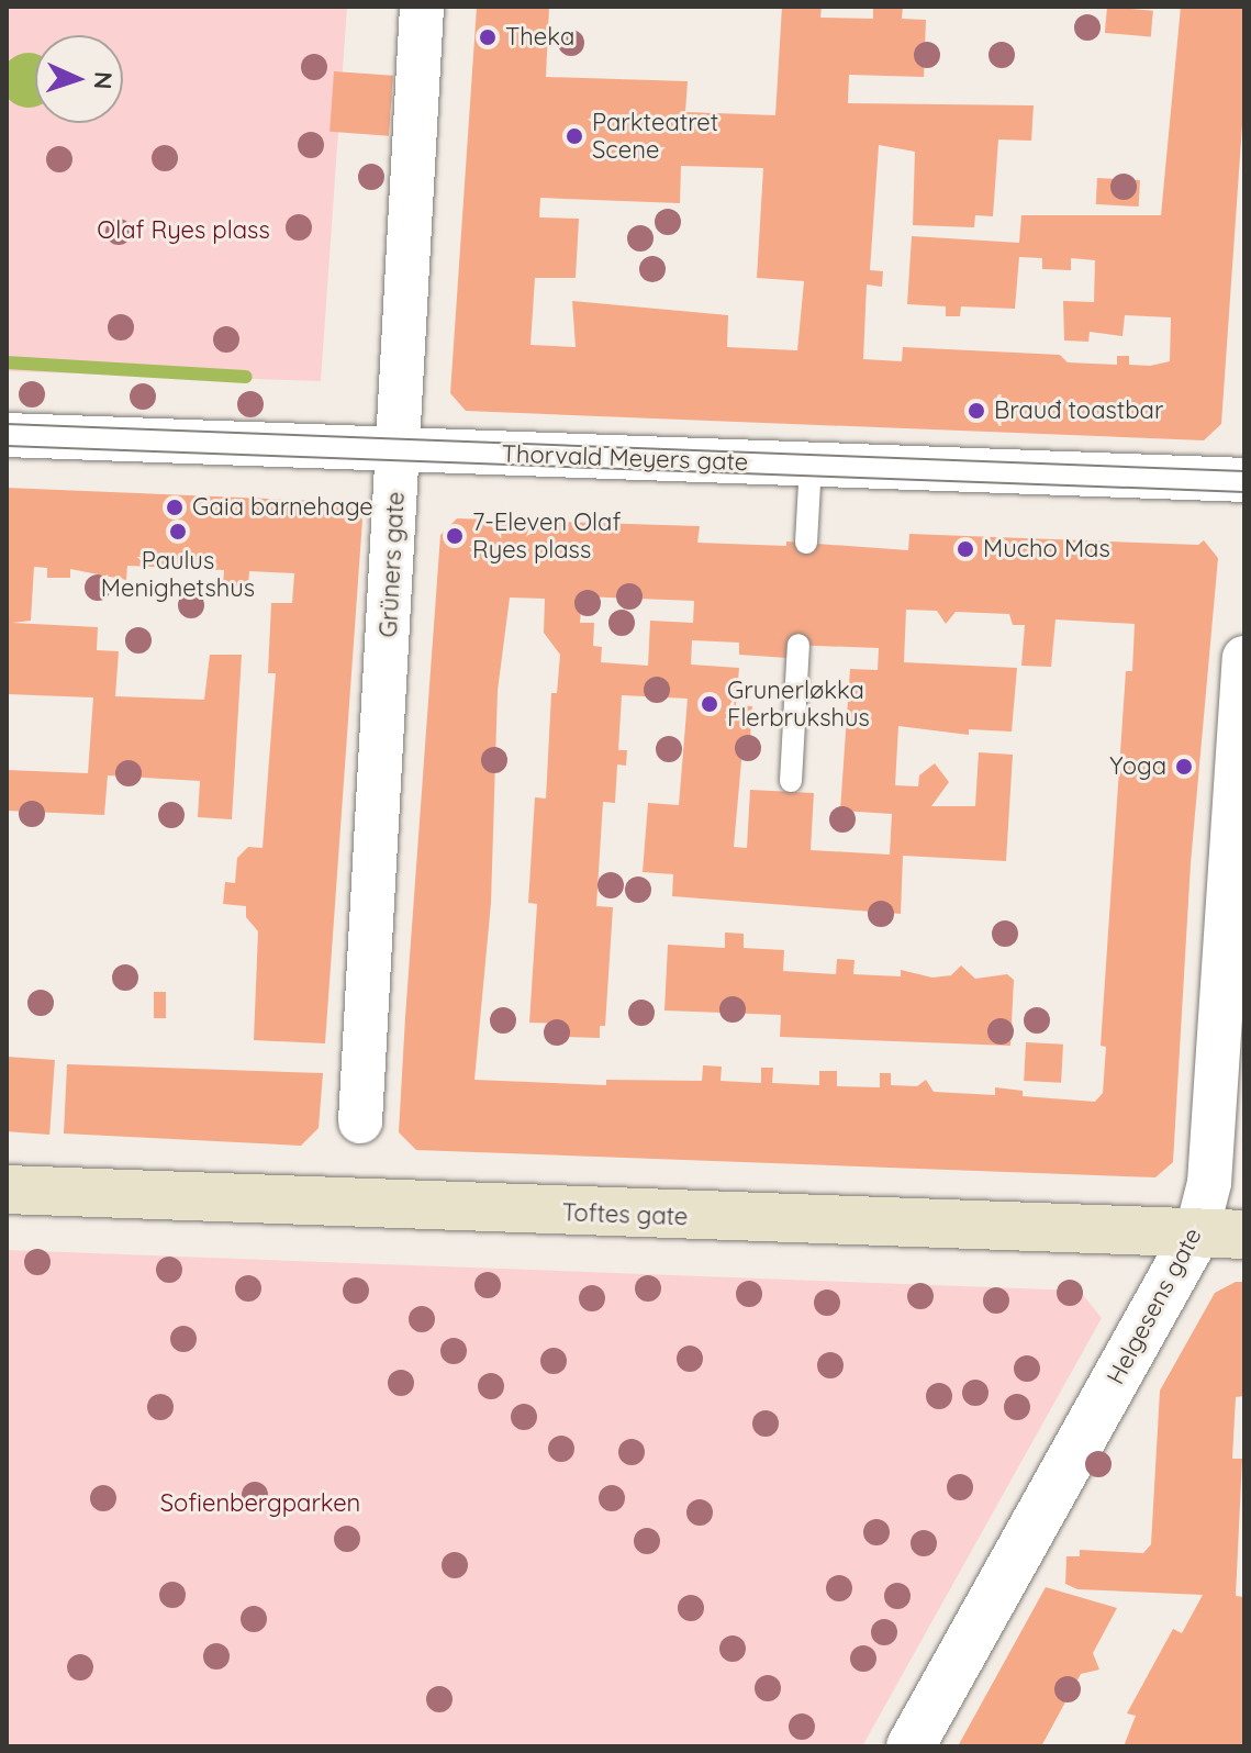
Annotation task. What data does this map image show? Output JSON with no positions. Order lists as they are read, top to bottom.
{
  "streets": {
    "main road": ["Toftes gate"],
    "street": ["Thorvald Meyers gate", "Grüners gate", "Helgesens gate"]
  },
  "crossings": [
    ["Thorvald Meyers gate", "Grüners gate"],
    ["Toftes gate", "Helgesens gate"]
  ],
  "parks": ["Olaf Ryes plass", "Sofienbergparken"],
  "places": [
    "Theka",
    "Parkteatret Scene",
    "Brauđ toastbar",
    "Gaia barnehage",
    "Paulus Menighetshus",
    "7-Eleven Olaf Ryes plass",
    "Mucho Mas",
    "Grunerløkka Flerbrukshus",
    "Yoga"
  ],
  "north": "right"
}
